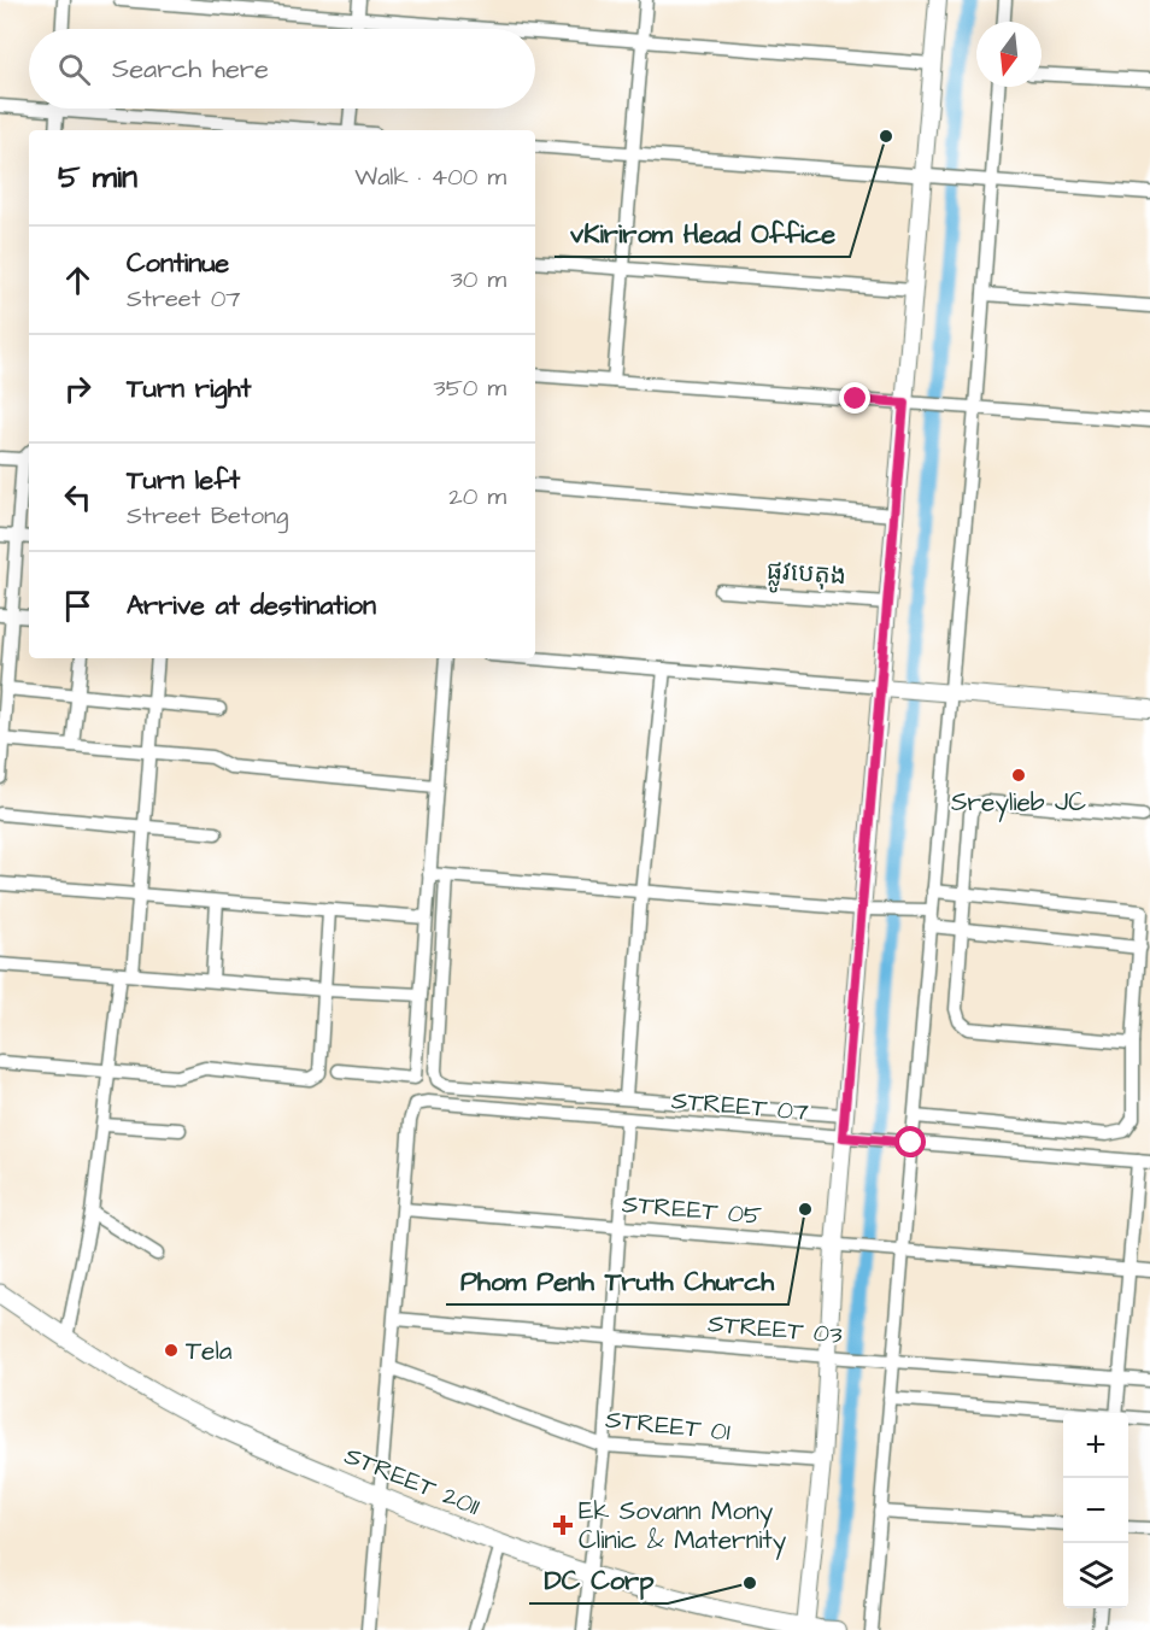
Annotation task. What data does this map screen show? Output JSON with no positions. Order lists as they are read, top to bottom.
{
  "streets": {
    "main road": ["STREET 2011"],
    "street": [
      "ផ្លូវបេតុង",
      "STREET 07",
      "STREET 05",
      "STREET 03",
      "STREET 01"
    ]
  },
  "crossings": [
    ["STREET 07", "STREET 05"]
  ],
  "places": {
    "other": [
      "vKirirom Head Office",
      "Sreylieb JC",
      "Phom Penh Truth Church",
      "Tela",
      "DC Corp"
    ],
    "health": ["Ek Sovann Mony Clinic & Maternity"]
  },
  "north": "bottom",
  "page": {
    "search": "Search here",
    "heading": ["5 min", "Walk · 400 m"],
    "list": [
      ["Continue", "Street 07", "30 m"],
      ["Turn right", "350 m"],
      ["Turn left", "Street Betong", "20 m"],
      "Arrive at destination"
    ],
    "map_buttons": ["+", "−"]
  }
}
